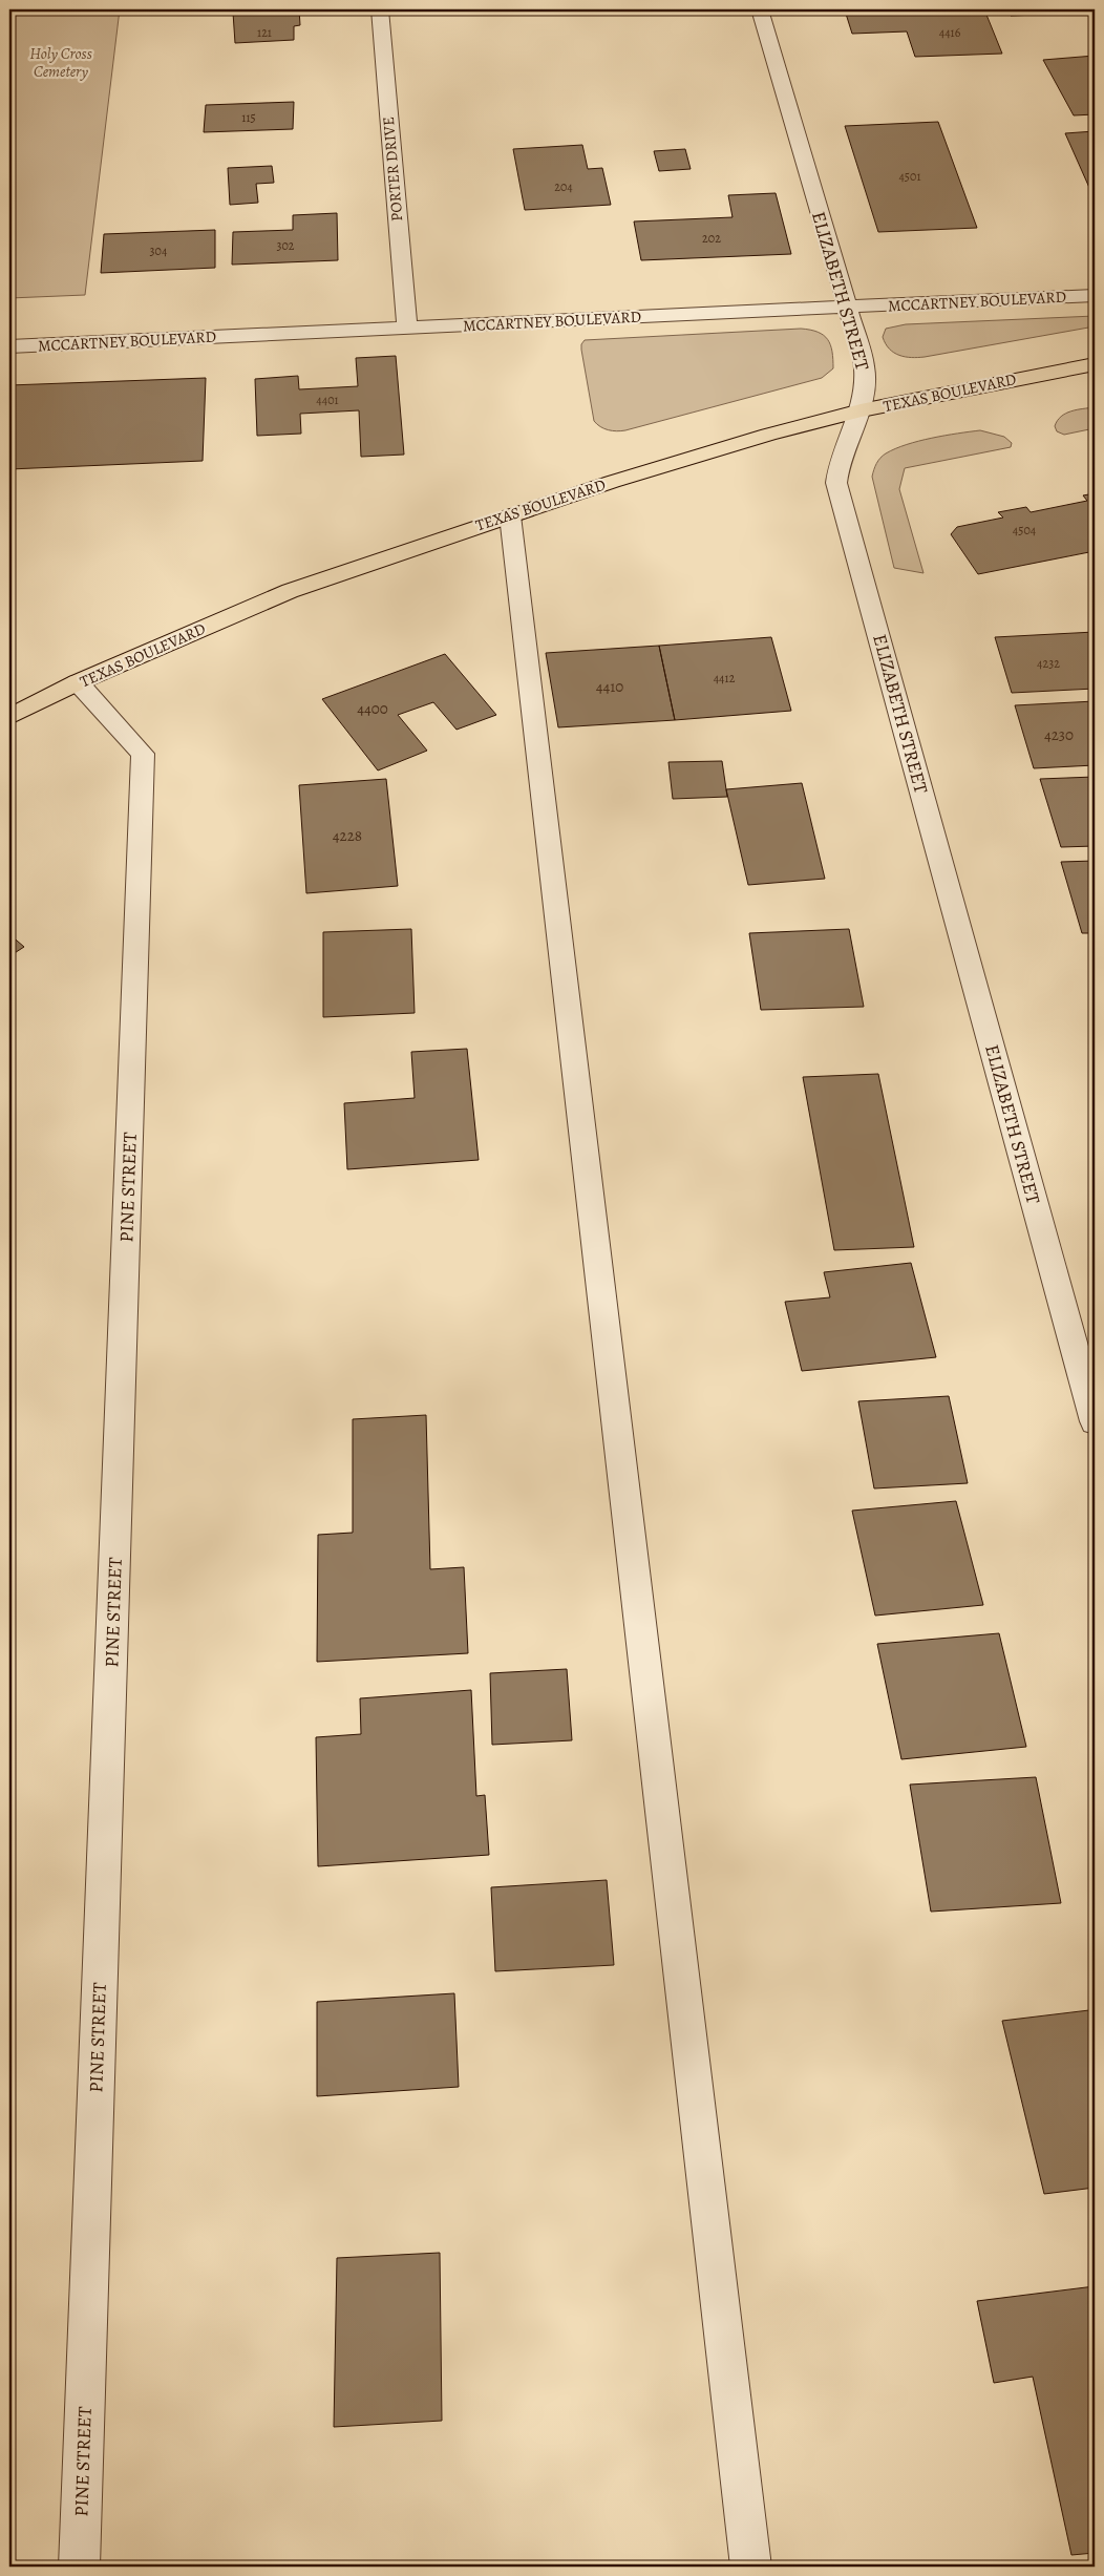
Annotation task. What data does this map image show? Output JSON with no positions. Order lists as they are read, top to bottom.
{
  "streets": {
    "main road": ["TEXAS BOULEVARD"],
    "street": [
      "PORTER DRIVE",
      "ELIZABETH STREET",
      "MCCARTNEY BOULEVARD",
      "PINE STREET"
    ]
  },
  "crossings": [
    ["PORTER DRIVE", "MCCARTNEY BOULEVARD"],
    ["ELIZABETH STREET", "MCCARTNEY BOULEVARD"],
    ["ELIZABETH STREET", "TEXAS BOULEVARD"],
    ["TEXAS BOULEVARD", "PINE STREET"]
  ],
  "parks": ["Holy Cross Cemetery"],
  "house_numbers": [
    "121",
    "4416",
    "115",
    "4501",
    "204",
    "202",
    "302",
    "304",
    "4401",
    "4504",
    "4232",
    "4412",
    "4410",
    "4400",
    "4230",
    "4228"
  ]
}
